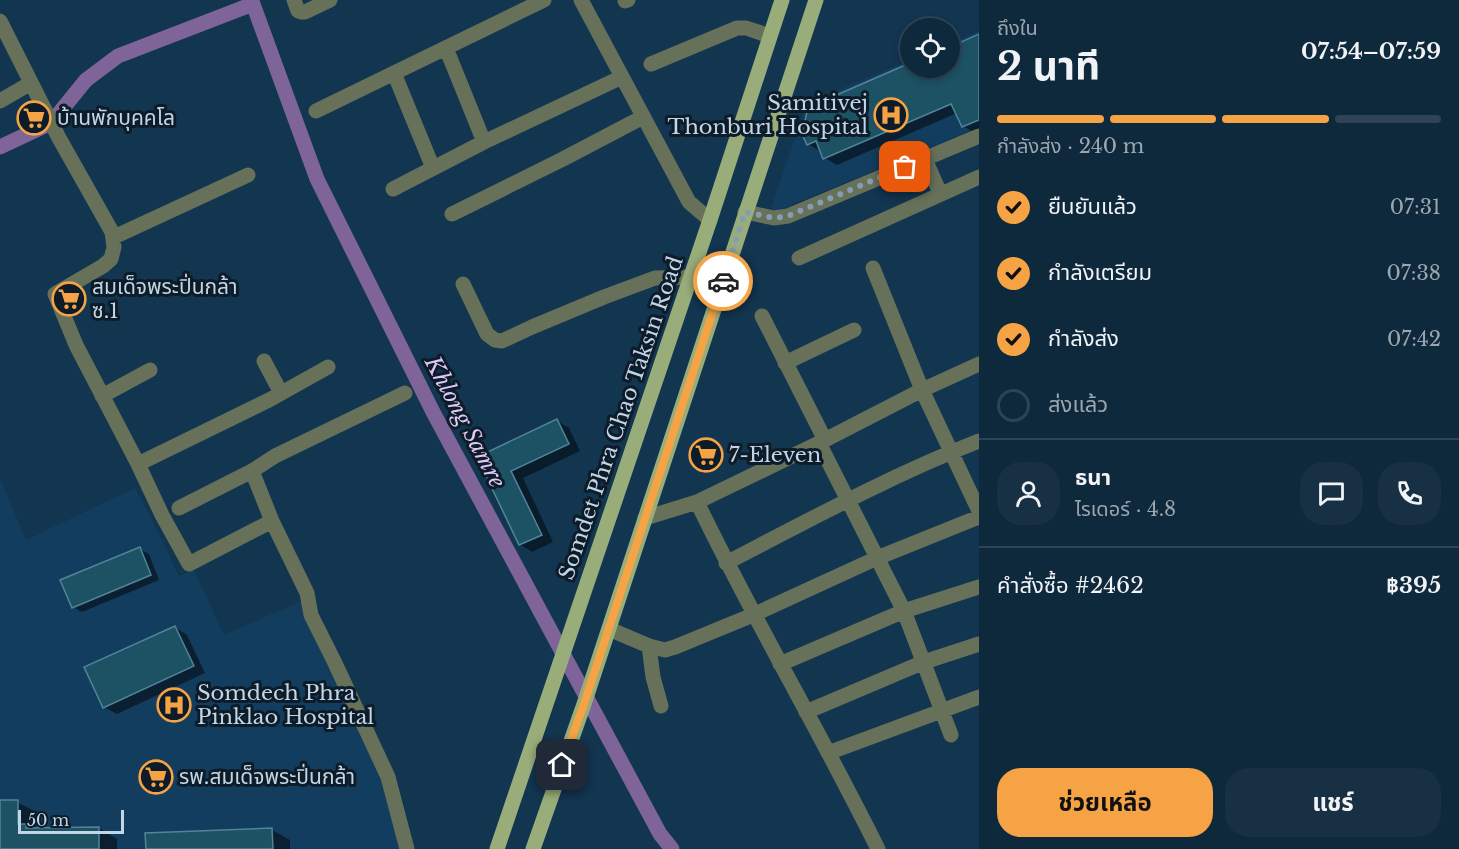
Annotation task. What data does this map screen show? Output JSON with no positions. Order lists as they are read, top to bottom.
{
  "streets": {
    "main road": ["Somdet Phra Chao Taksin Road"]
  },
  "water": ["Khlong Samre"],
  "places": {
    "hospital": ["Samitivej Thonburi Hospital", "Somdech Phra Pinklao Hospital"],
    "supermarket": [
      "บ้านพักบุคคโล",
      "สมเด็จพระปิ่นกล้า ซ.1",
      "7-Eleven",
      "รพ.สมเด็จพระปิ่นกล้า"
    ]
  },
  "scale_bar": "50 m",
  "page": {
    "heading": ["2 นาที", "ถึงใน", "07:54–07:59"],
    "panel": [
      "ธนา",
      "ไรเดอร์ · 4.8",
      "คำสั่งซื้อ #2462",
      "฿395"
    ],
    "bar": "กำลังส่ง · 240 m",
    "list": [
      ["ยืนยันแล้ว", "07:31"],
      ["กำลังเตรียม", "07:38"],
      ["กำลังส่ง", "07:42"],
      "ส่งแล้ว"
    ],
    "buttons": ["ช่วยเหลือ", "แชร์"],
    "scale": "50 m"
  }
}
